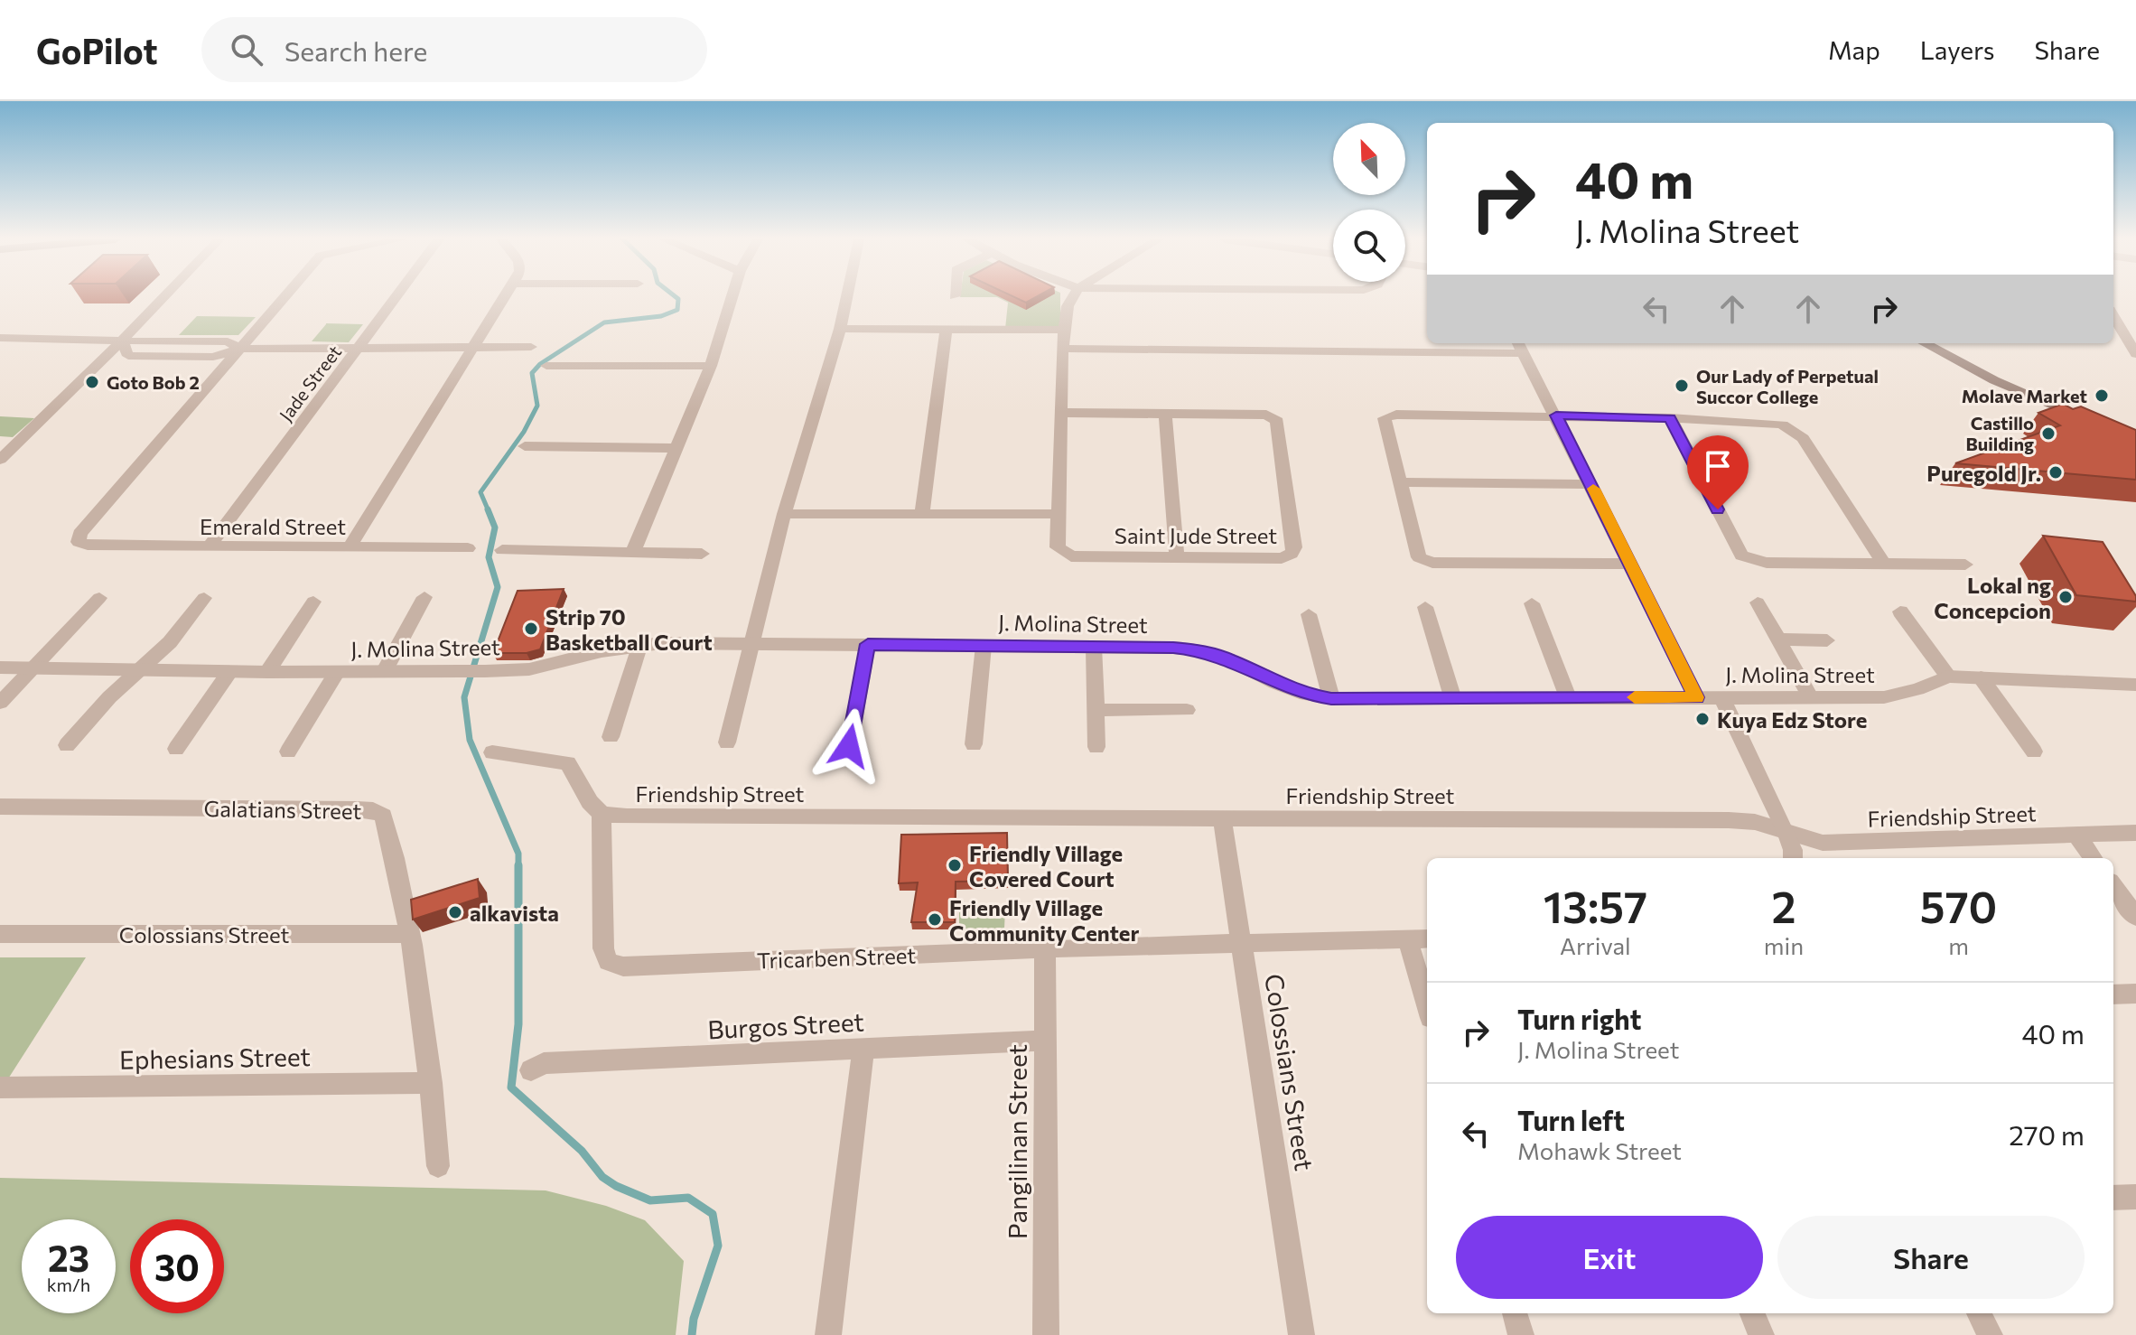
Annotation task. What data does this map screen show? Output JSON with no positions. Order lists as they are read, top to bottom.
{
  "streets": {
    "street": [
      "Jade Street",
      "Emerald Street",
      "Saint Jude Street",
      "J. Molina Street",
      "Friendship Street",
      "Galatians Street",
      "Colossians Street",
      "Tricarben Street",
      "Burgos Street",
      "Ephesians Street",
      "Pangilinan Street"
    ]
  },
  "crossings": [
    ["Jade Street", "Emerald Street"],
    ["Friendship Street", "Colossians Street"],
    ["Friendship Street", "Tricarben Street"],
    ["Galatians Street", "Colossians Street"],
    ["Galatians Street", "Ephesians Street"],
    ["Colossians Street", "Tricarben Street"],
    ["Tricarben Street", "Pangilinan Street"],
    ["Burgos Street", "Pangilinan Street"]
  ],
  "places": [
    "Goto Bob 2",
    "Our Lady of Perpetual Succor College",
    "Molave Market",
    "Castillo Building",
    "Puregold Jr.",
    "Lokal ng Concepcion",
    "Strip 70 Basketball Court",
    "Kuya Edz Store",
    "Friendly Village Covered Court",
    "alkavista",
    "Friendly Village Community Center"
  ],
  "north": "top left",
  "page": {
    "header": "GoPilot",
    "search": "Search here",
    "nav": ["Map", "Layers", "Share"],
    "turn": ["40 m", "J. Molina Street"],
    "eta": [
      "13:57",
      "Arrival",
      "2",
      "min",
      "570",
      "m"
    ],
    "list": [
      {
        "name": "Turn right",
        "note": "J. Molina Street",
        "value": "40 m"
      },
      {
        "name": "Turn left",
        "note": "Mohawk Street",
        "value": "270 m"
      }
    ],
    "buttons": ["Exit", "Share"],
    "speed": "23 km/h",
    "limit": "30"
  }
}
